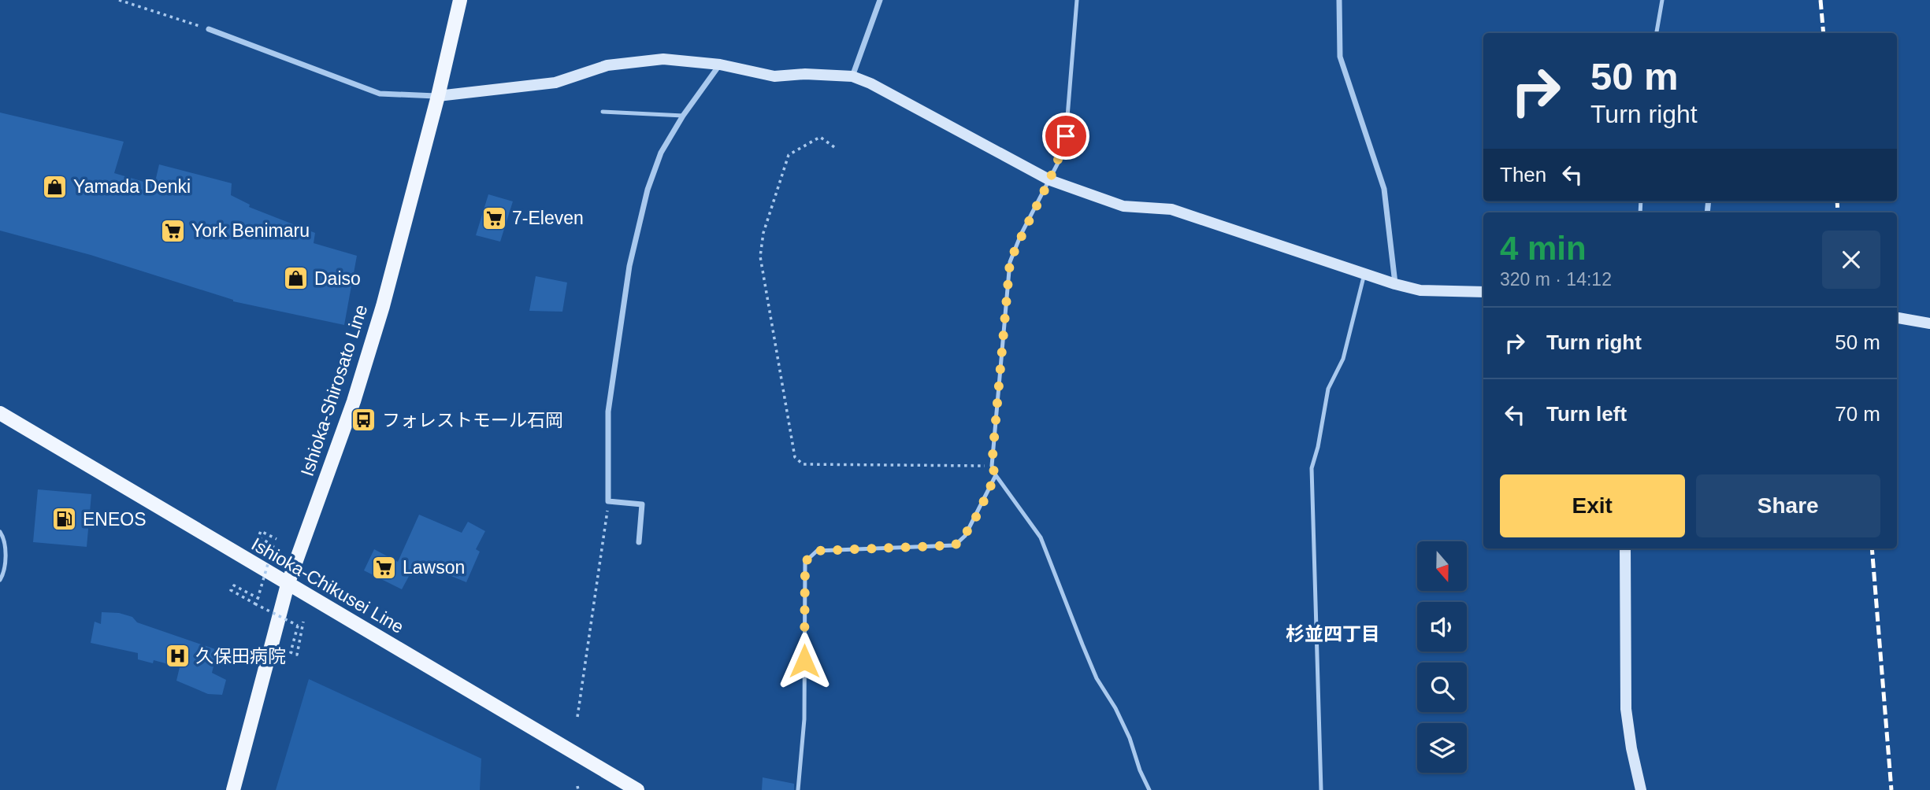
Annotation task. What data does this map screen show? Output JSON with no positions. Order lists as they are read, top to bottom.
{
  "streets": {
    "main road": ["Ishioka-Shirosato Line", "Ishioka-Chikusei Line"]
  },
  "crossings": [
    ["Ishioka-Shirosato Line", "Ishioka-Chikusei Line"]
  ],
  "districts": ["杉並四丁目"],
  "places": {
    "shop": ["Yamada Denki", "Daiso"],
    "supermarket": ["7-Eleven", "York Benimaru", "Lawson"],
    "bus stop": ["フォレストモール石岡"],
    "fuel station": ["ENEOS"],
    "hospital": ["久保田病院"]
  },
  "north": "bottom",
  "page": {
    "turn": ["50 m", "Turn right"],
    "then": "Then",
    "heading": ["4 min", "320 m · 14:12"],
    "list": [
      {
        "name": "Turn right",
        "value": "50 m"
      },
      {
        "name": "Turn left",
        "value": "70 m"
      }
    ],
    "buttons": ["Exit", "Share"]
  }
}
